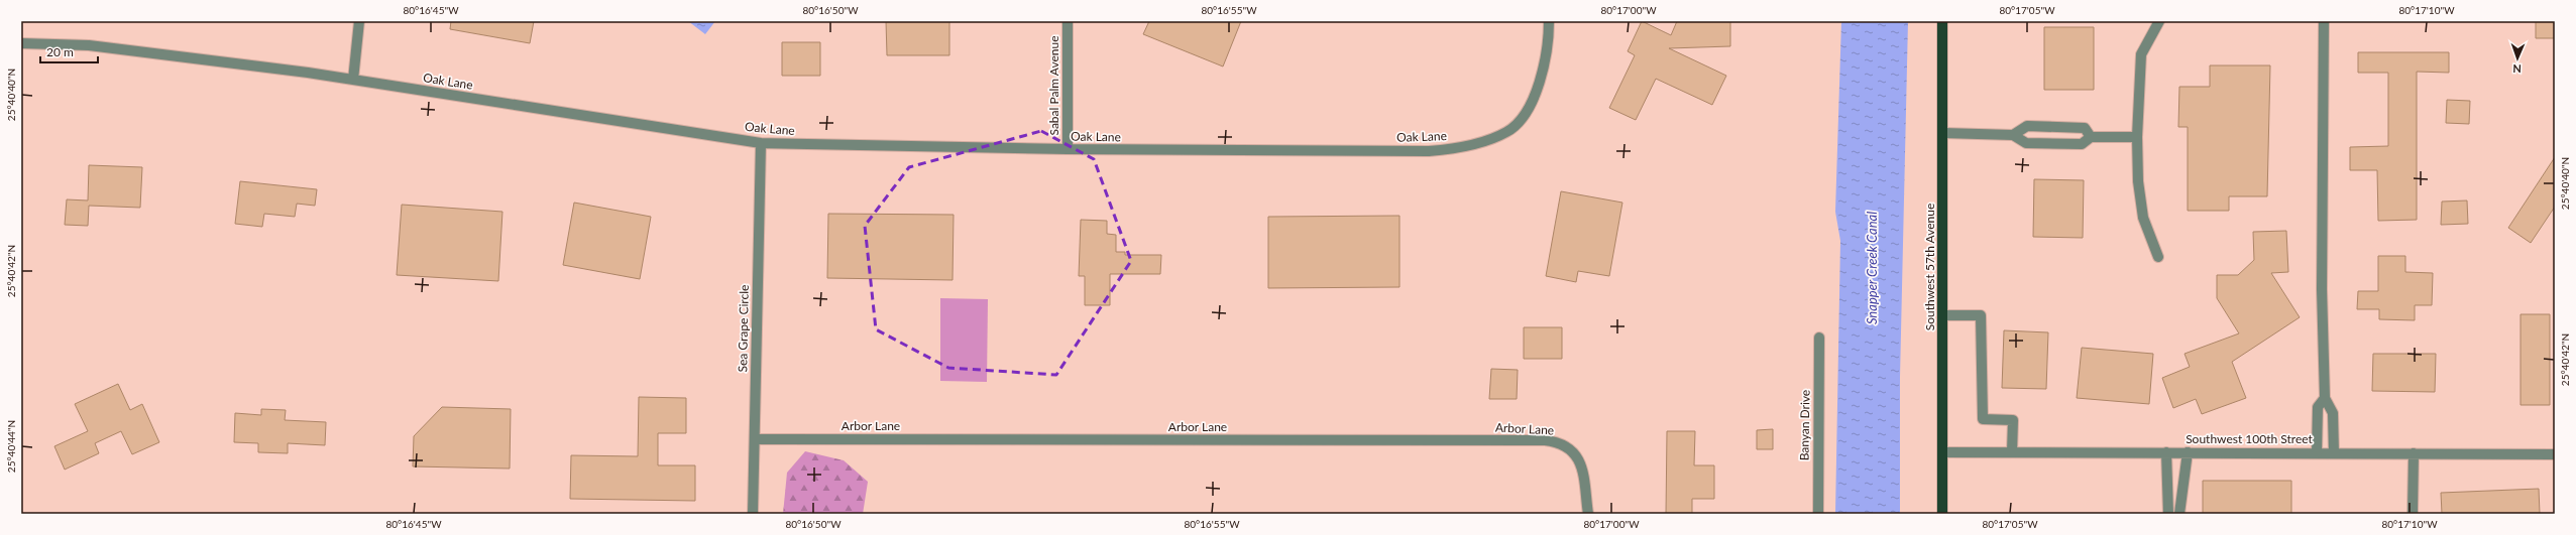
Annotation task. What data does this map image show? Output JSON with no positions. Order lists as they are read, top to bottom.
{
  "streets": {
    "main road": ["Southwest 57th Avenue"],
    "street": [
      "Oak Lane",
      "Sabal Palm Avenue",
      "Sea Grape Circle",
      "Banyan Drive",
      "Arbor Lane",
      "Southwest 100th Street"
    ]
  },
  "crossings": [
    ["Oak Lane", "Sabal Palm Avenue"],
    ["Oak Lane", "Sea Grape Circle"],
    ["Southwest 57th Avenue", "Southwest 100th Street"],
    ["Sea Grape Circle", "Arbor Lane"]
  ],
  "water": ["Snapper Creek Canal"],
  "scale_bar": "20 m",
  "north": "bottom",
  "coordinates": [
    "80°16'45\"W",
    "80°16'50\"W",
    "80°16'55\"W",
    "80°17'00\"W",
    "80°17'05\"W",
    "80°17'10\"W",
    "25°40'40\"N",
    "25°40'42\"N",
    "25°40'44\"N"
  ]
}
